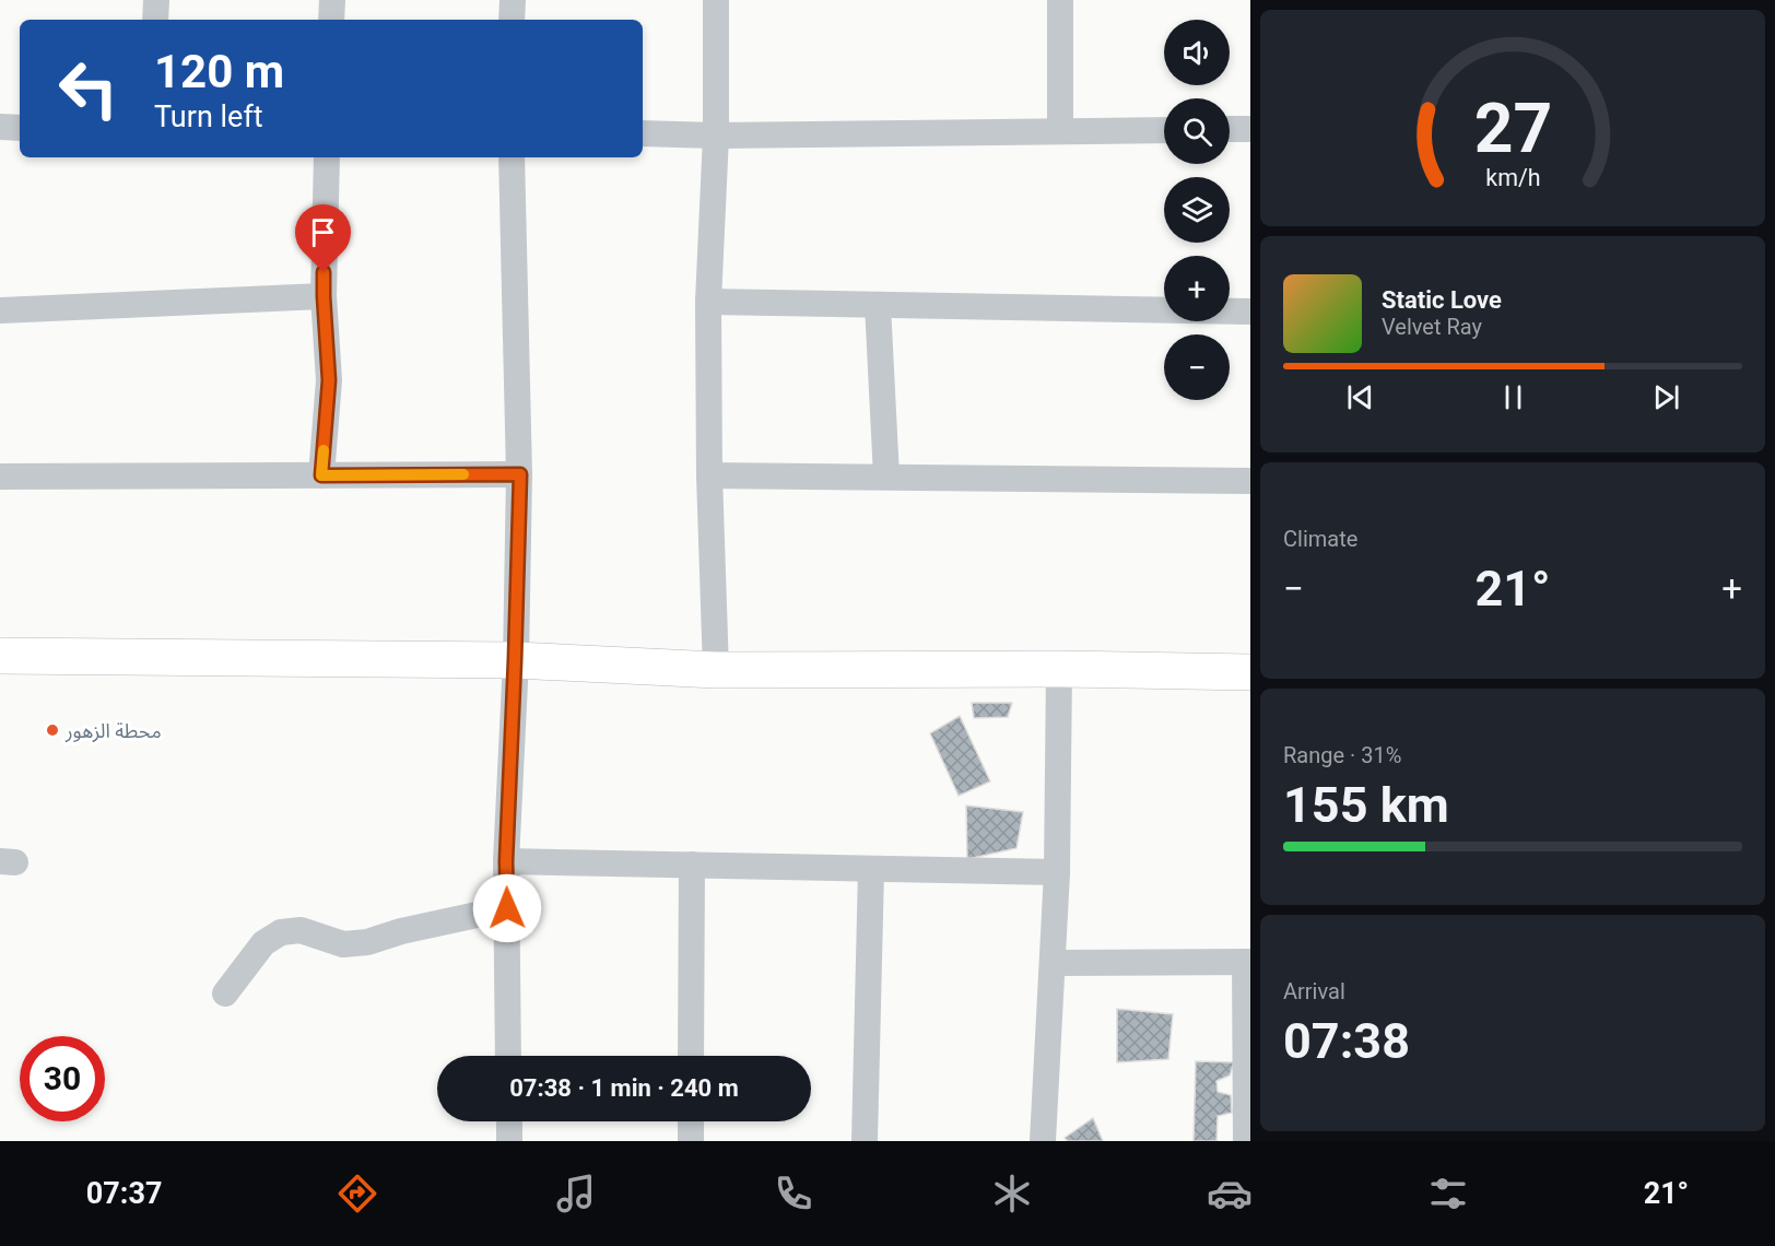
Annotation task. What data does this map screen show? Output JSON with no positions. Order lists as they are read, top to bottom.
{
  "places": ["محطة الزهور"],
  "page": {
    "map_buttons": ["+", "−"],
    "turn": ["120 m", "Turn left"],
    "song": ["Static Love", "Velvet Ray"],
    "tile": [
      "Climate",
      ["Range · 31%", "155 km"],
      ["Arrival", "07:38"]
    ],
    "heat": ["−", "21°", "+"],
    "limit": "30",
    "trip": "07:38 · 1 min · 240 m",
    "tabs": ["07:37", "21°"],
    "gauge": ["27", "km/h"]
  }
}
